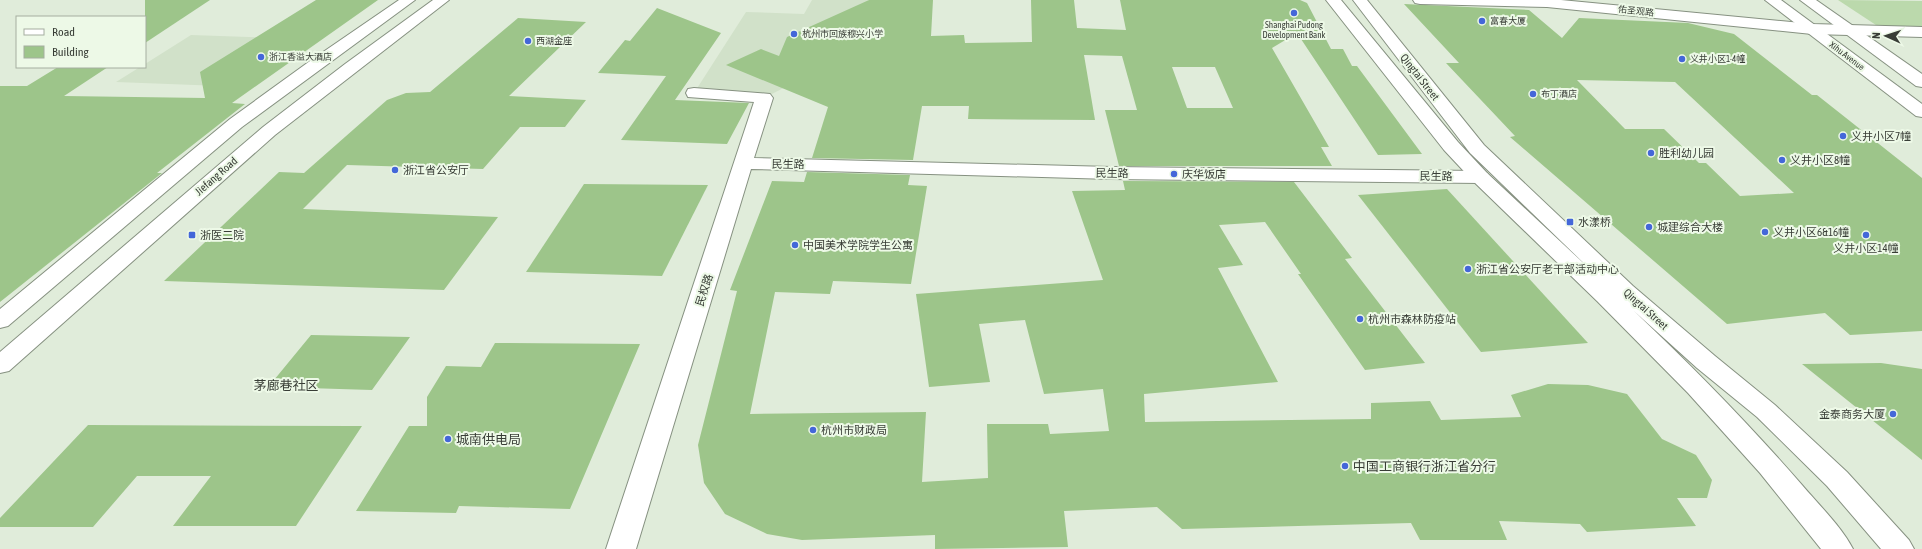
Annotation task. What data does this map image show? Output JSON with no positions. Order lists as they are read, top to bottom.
{
  "streets": {
    "main road": [
      "佑圣观路",
      "Xihu Avenue",
      "Qingtai Street",
      "民生路",
      "Jiefang Road",
      "民权路"
    ]
  },
  "crossings": [
    ["佑圣观路", "Xihu Avenue"],
    ["Qingtai Street", "民生路"],
    ["民生路", "民权路"]
  ],
  "districts": ["茅廊巷社区"],
  "places": {
    "other": [
      "Shanghai Pudong Development Bank",
      "富春大厦",
      "杭州市回族穆兴小学",
      "西湖金座",
      "浙江香溢大酒店",
      "义井小区1-4幢",
      "布丁酒店",
      "义井小区7幢",
      "胜利幼儿园",
      "义井小区8幢",
      "浙江省公安厅",
      "庆华饭店",
      "城建综合大楼",
      "义井小区6&16幢",
      "义井小区14幢",
      "中国美术学院学生公寓",
      "浙江省公安厅老干部活动中心",
      "杭州市森林防疫站",
      "金泰商务大厦",
      "杭州市财政局",
      "城南供电局",
      "中国工商银行浙江省分行"
    ],
    "transit": ["水漾桥", "浙医二院"]
  },
  "legend": ["Road", "Building"],
  "north": "left"
}
